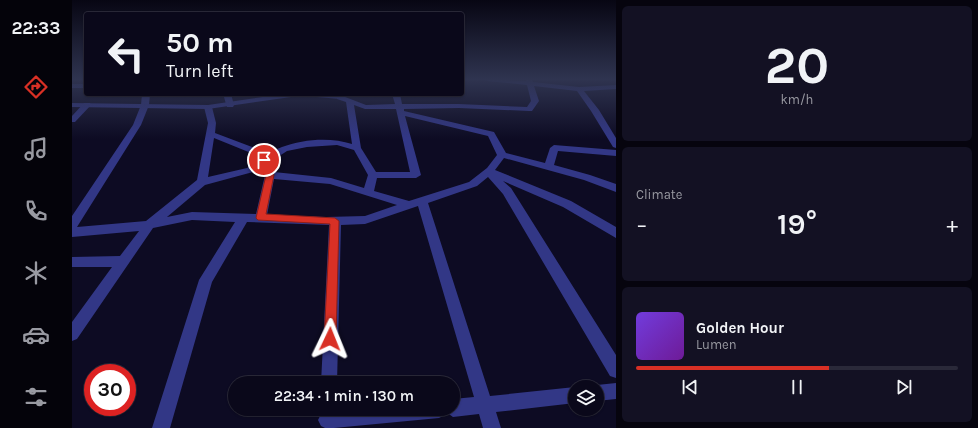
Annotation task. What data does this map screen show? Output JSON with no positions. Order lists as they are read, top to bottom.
{
  "page": {
    "tabs": "22:33",
    "tile": [
      ["20", "km/h"],
      "Climate"
    ],
    "turn": ["50 m", "Turn left"],
    "heat": ["−", "19°", "+"],
    "song": ["Golden Hour", "Lumen"],
    "limit": "30",
    "trip": "22:34 · 1 min · 130 m"
  }
}
